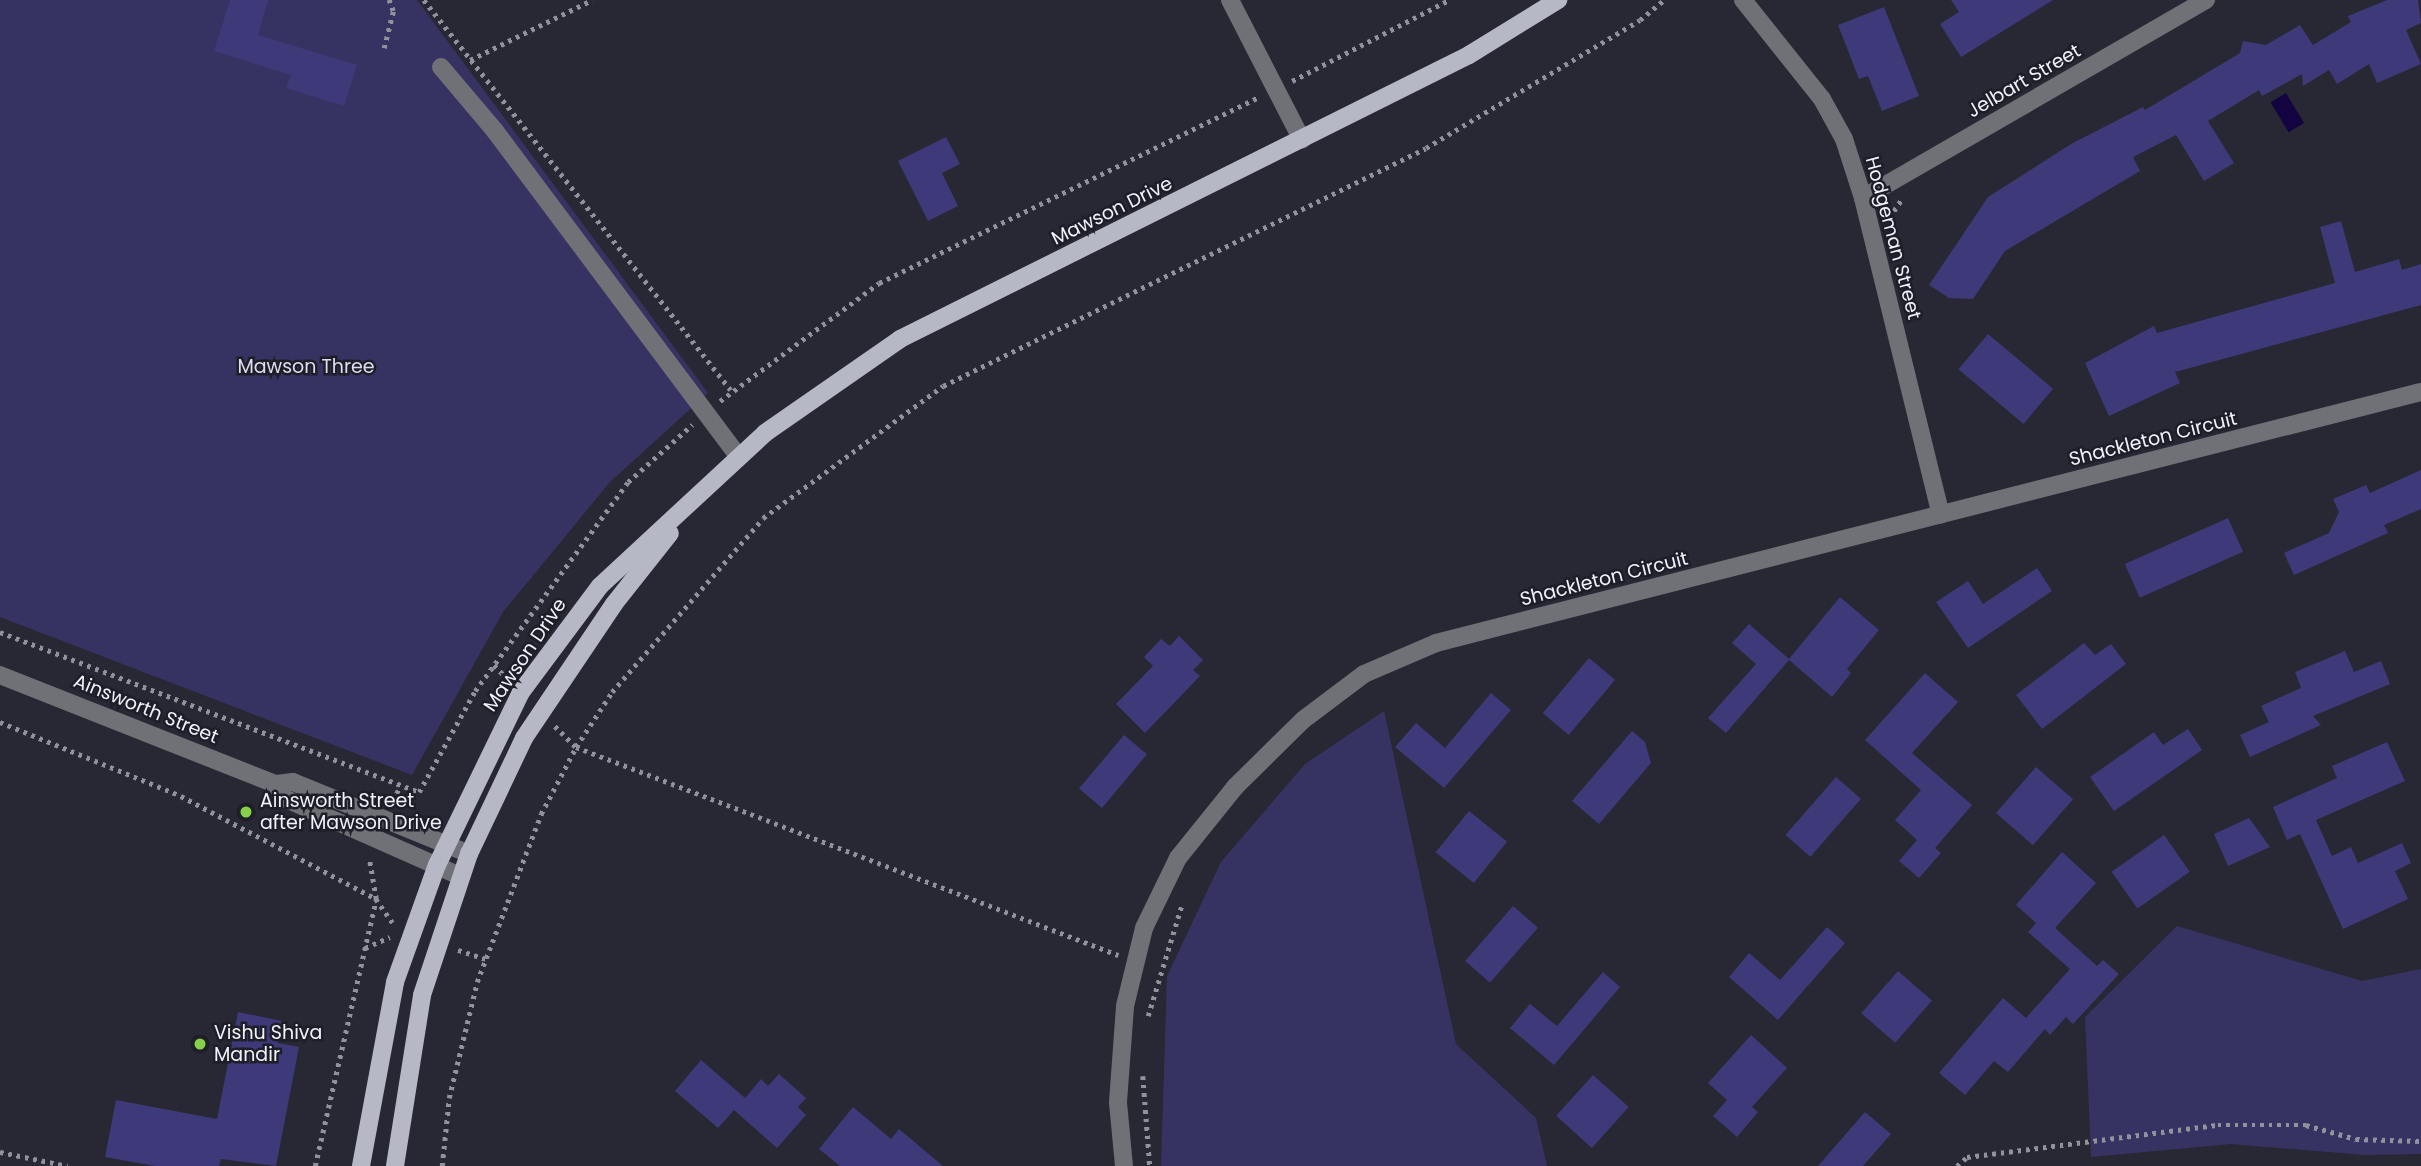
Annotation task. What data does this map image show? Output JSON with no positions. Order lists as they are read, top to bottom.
{
  "streets": {
    "main road": ["Mawson Drive"],
    "street": [
      "Jelbart Street",
      "Hodgeman Street",
      "Shackleton Circuit",
      "Ainsworth Street"
    ]
  },
  "crossings": [
    ["Jelbart Street", "Hodgeman Street"],
    ["Mawson Drive", "Ainsworth Street"],
    ["Hodgeman Street", "Shackleton Circuit"]
  ],
  "parks": ["Mawson Three"],
  "places": ["Ainsworth Street after Mawson Drive", "Vishu Shiva Mandir"]
}
